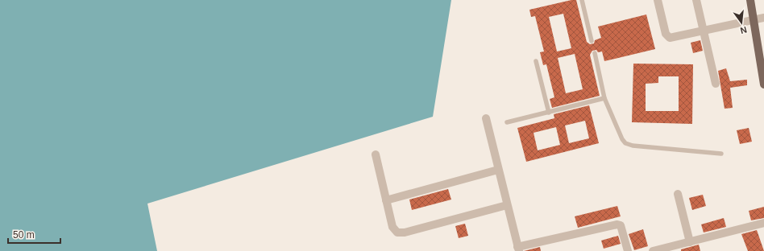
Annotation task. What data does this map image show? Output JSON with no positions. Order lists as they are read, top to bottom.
{
  "scale_bar": "50 m",
  "north": "bottom"
}
